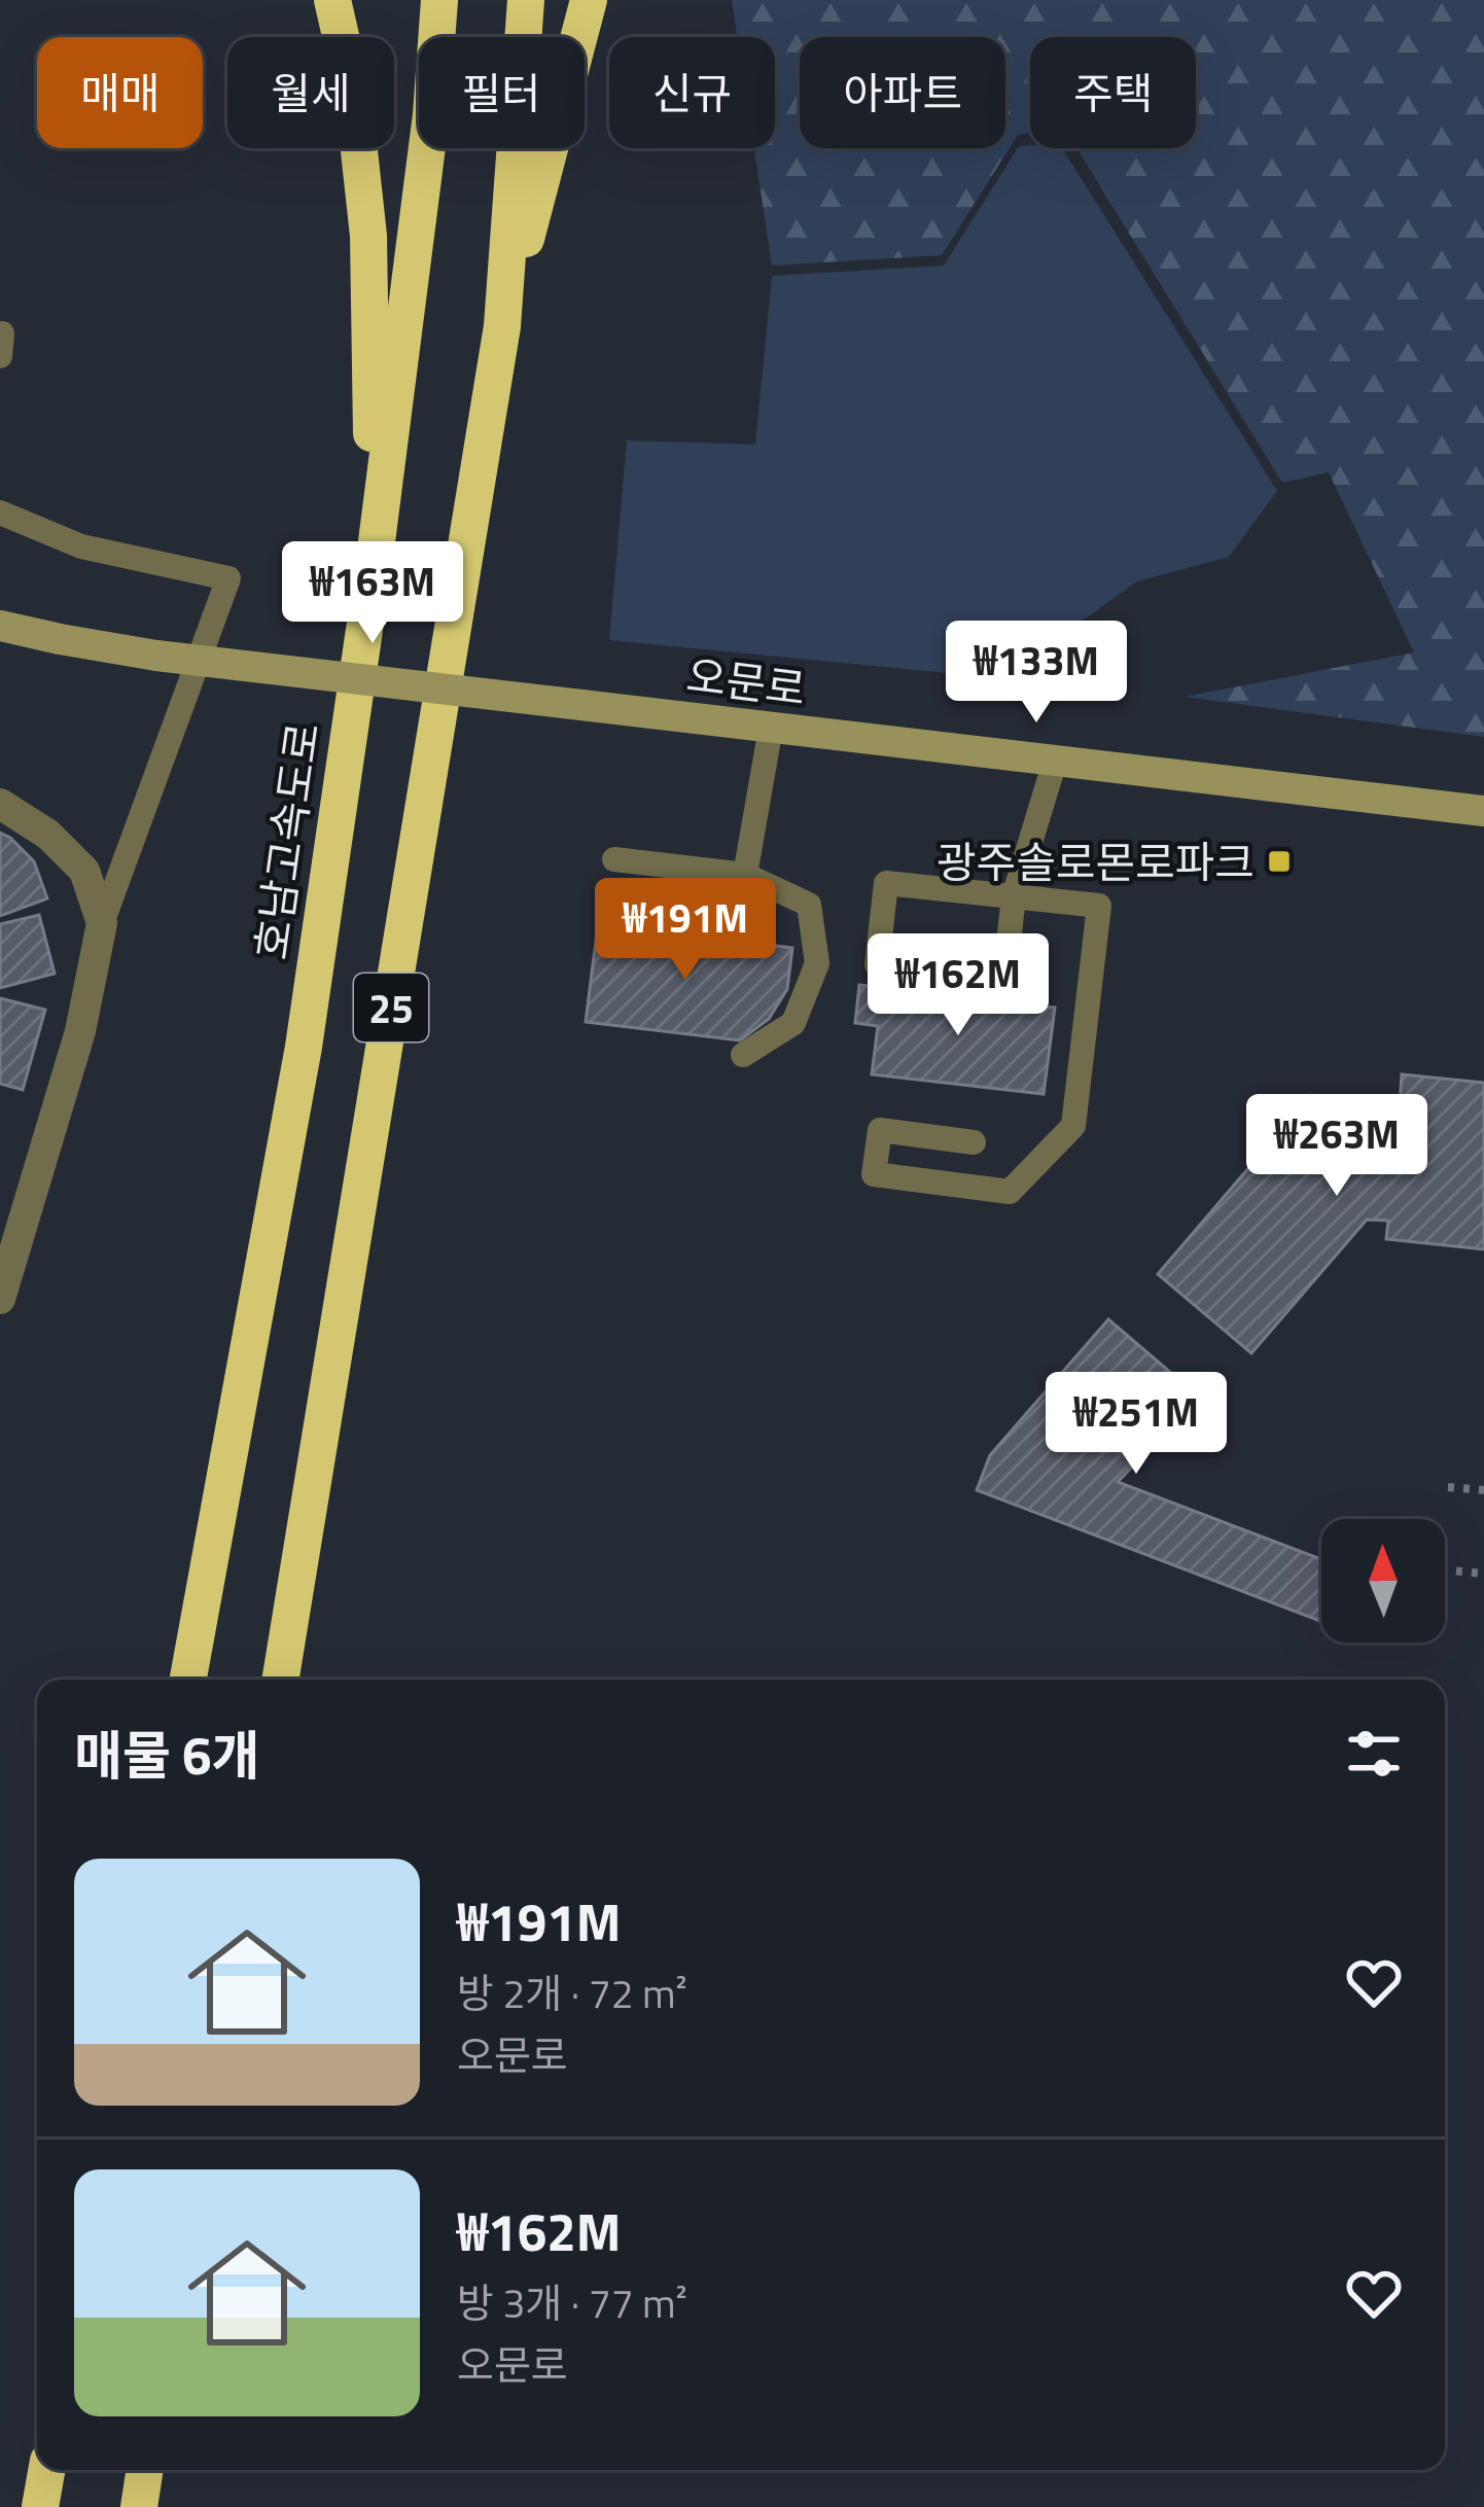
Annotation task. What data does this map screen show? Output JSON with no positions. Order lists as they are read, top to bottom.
{
  "streets": {
    "highway": ["호남고속도로", "25"],
    "main road": ["오문로"]
  },
  "places": {
    "transit": ["광주솔로몬로파크"]
  },
  "north": "top",
  "page": {
    "chip": [
      "매매",
      "월세",
      "필터",
      "신규",
      "아파트",
      "주택"
    ],
    "price": [
      "₩163M",
      "₩133M",
      "₩191M",
      "₩162M",
      "₩263M",
      "₩251M"
    ],
    "heading": "매물 6개",
    "list": [
      {
        "name": "₩191M",
        "note": "방 2개 · 72 m² · 오문로"
      },
      {
        "name": "₩162M",
        "note": "방 3개 · 77 m² · 오문로"
      }
    ]
  }
}
